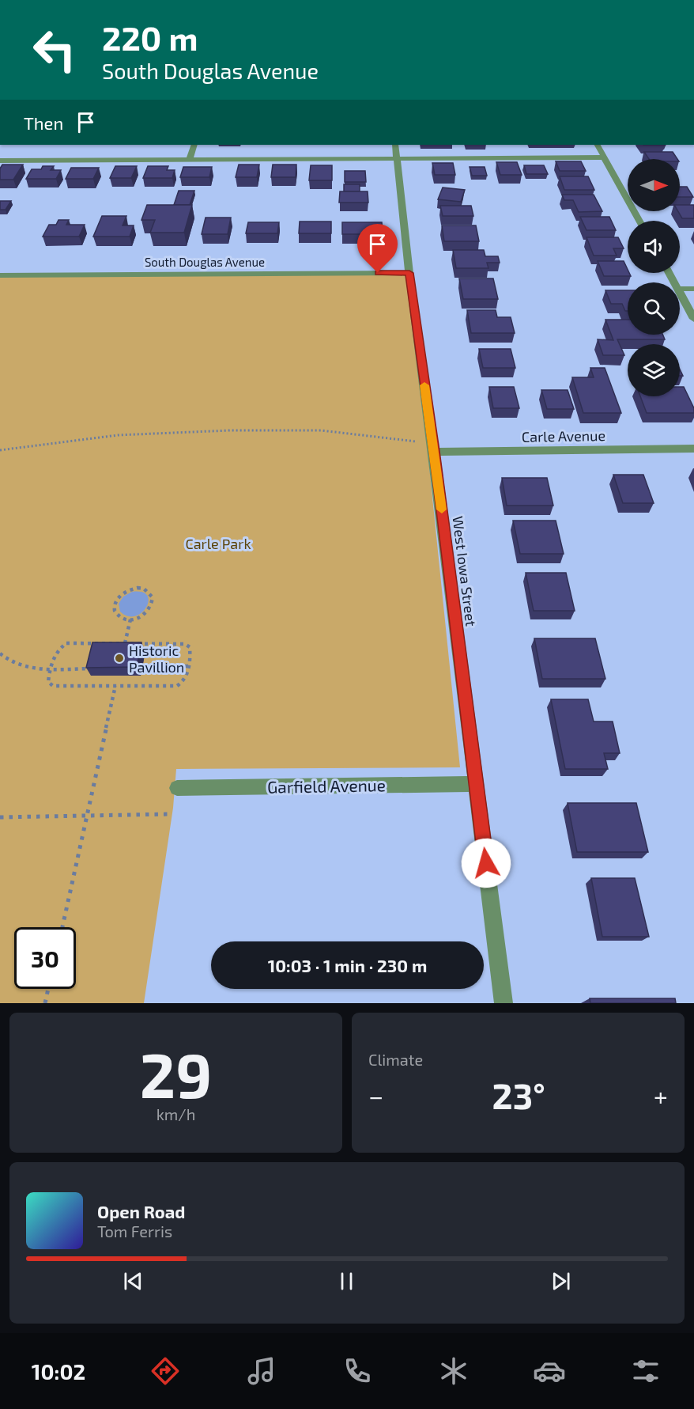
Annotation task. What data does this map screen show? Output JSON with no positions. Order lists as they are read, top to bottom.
{
  "streets": {
    "street": [
      "South Douglas Avenue",
      "Carle Avenue",
      "West Iowa Street",
      "Garfield Avenue"
    ]
  },
  "crossings": [
    ["South Douglas Avenue", "West Iowa Street"],
    ["Carle Avenue", "West Iowa Street"],
    ["West Iowa Street", "Garfield Avenue"]
  ],
  "parks": ["Carle Park"],
  "places": ["Historic Pavillion"],
  "north": "right",
  "page": {
    "turn": ["220 m", "South Douglas Avenue"],
    "then": "Then",
    "limit": "30",
    "trip": "10:03 · 1 min · 230 m",
    "tile": [
      ["29", "km/h"],
      "Climate"
    ],
    "heat": ["−", "23°", "+"],
    "song": ["Open Road", "Tom Ferris"],
    "tabs": "10:02"
  }
}
